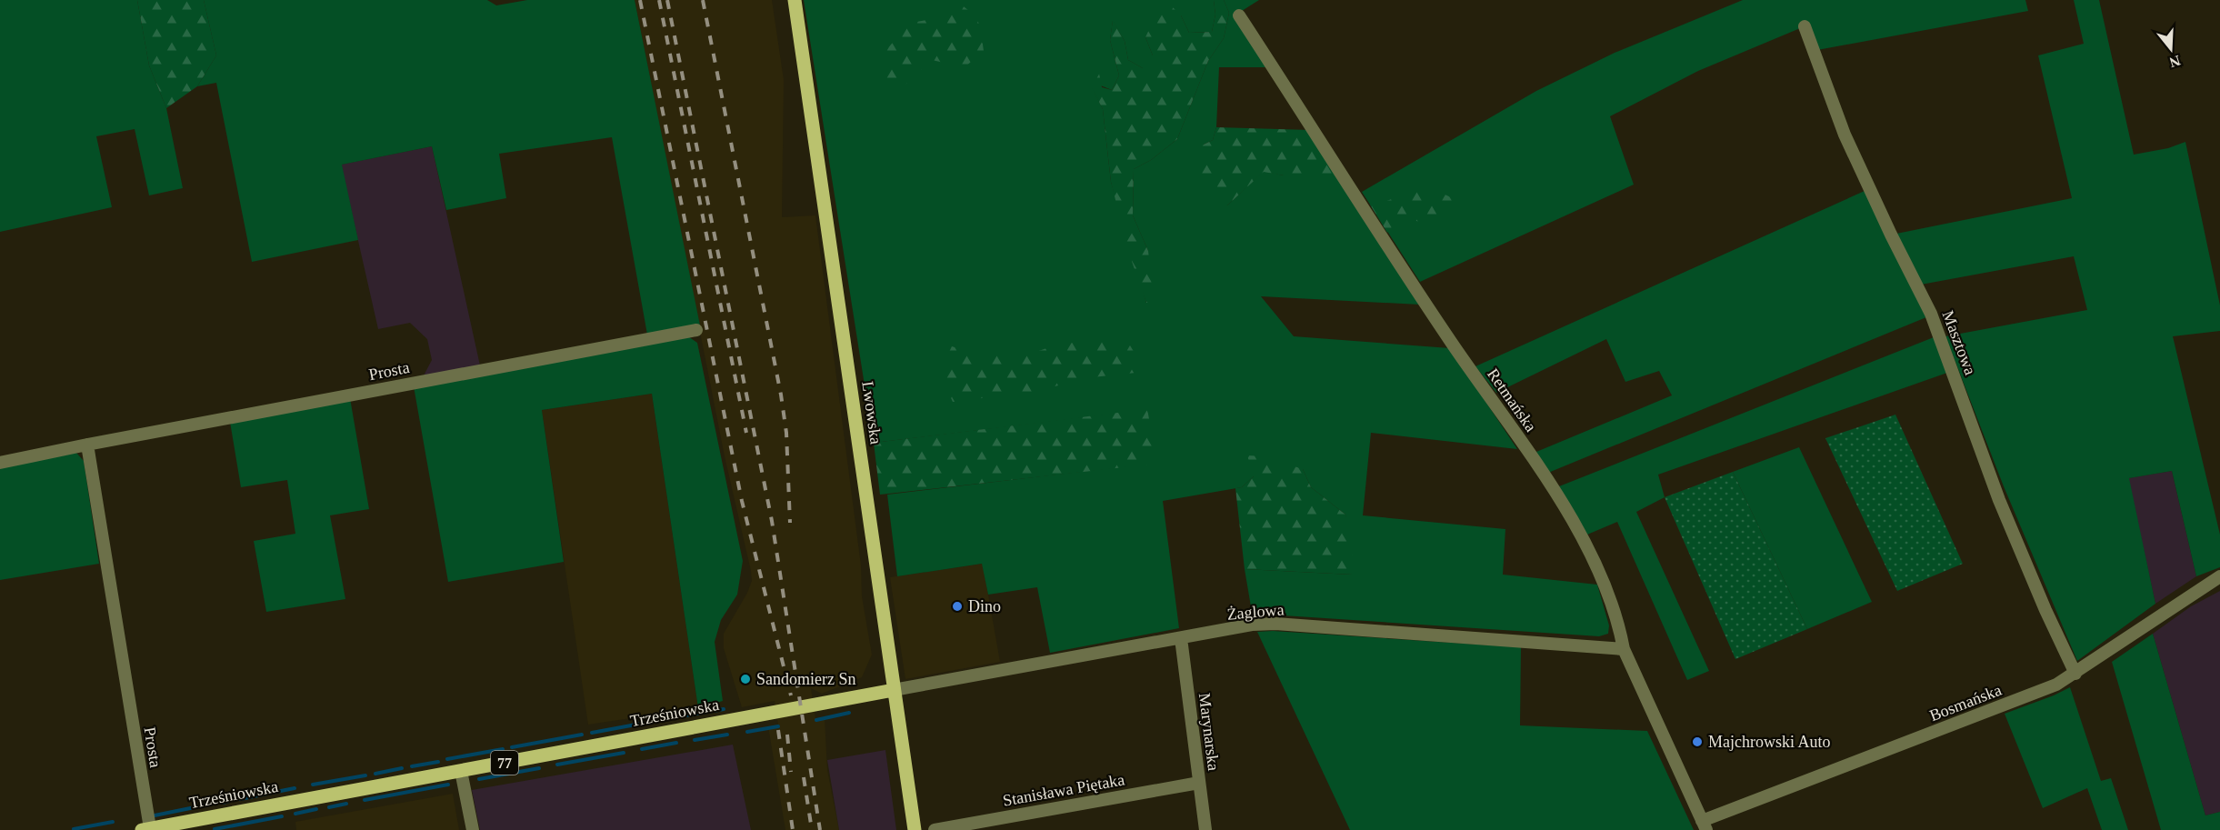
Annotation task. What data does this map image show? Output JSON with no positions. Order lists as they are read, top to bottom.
{
  "streets": {
    "main road": ["Lwowska", "Trześniowska", "77"],
    "street": [
      "Masztowa",
      "Prosta",
      "Retmańska",
      "Żaglowa",
      "Bosmańska",
      "Marynarska",
      "Stanisława Piętaka"
    ]
  },
  "crossings": [
    ["Masztowa", "Bosmańska"],
    ["Prosta", "Trześniowska"],
    ["Retmańska", "Żaglowa"],
    ["Retmańska", "Bosmańska"],
    ["Lwowska", "Żaglowa"],
    ["Lwowska", "Trześniowska"],
    ["Żaglowa", "Trześniowska"],
    ["Żaglowa", "Marynarska"],
    ["Marynarska", "Stanisława Piętaka"]
  ],
  "places": ["Dino", "Sandomierz Sn", "Majchrowski Auto"],
  "north": "bottom"
}
